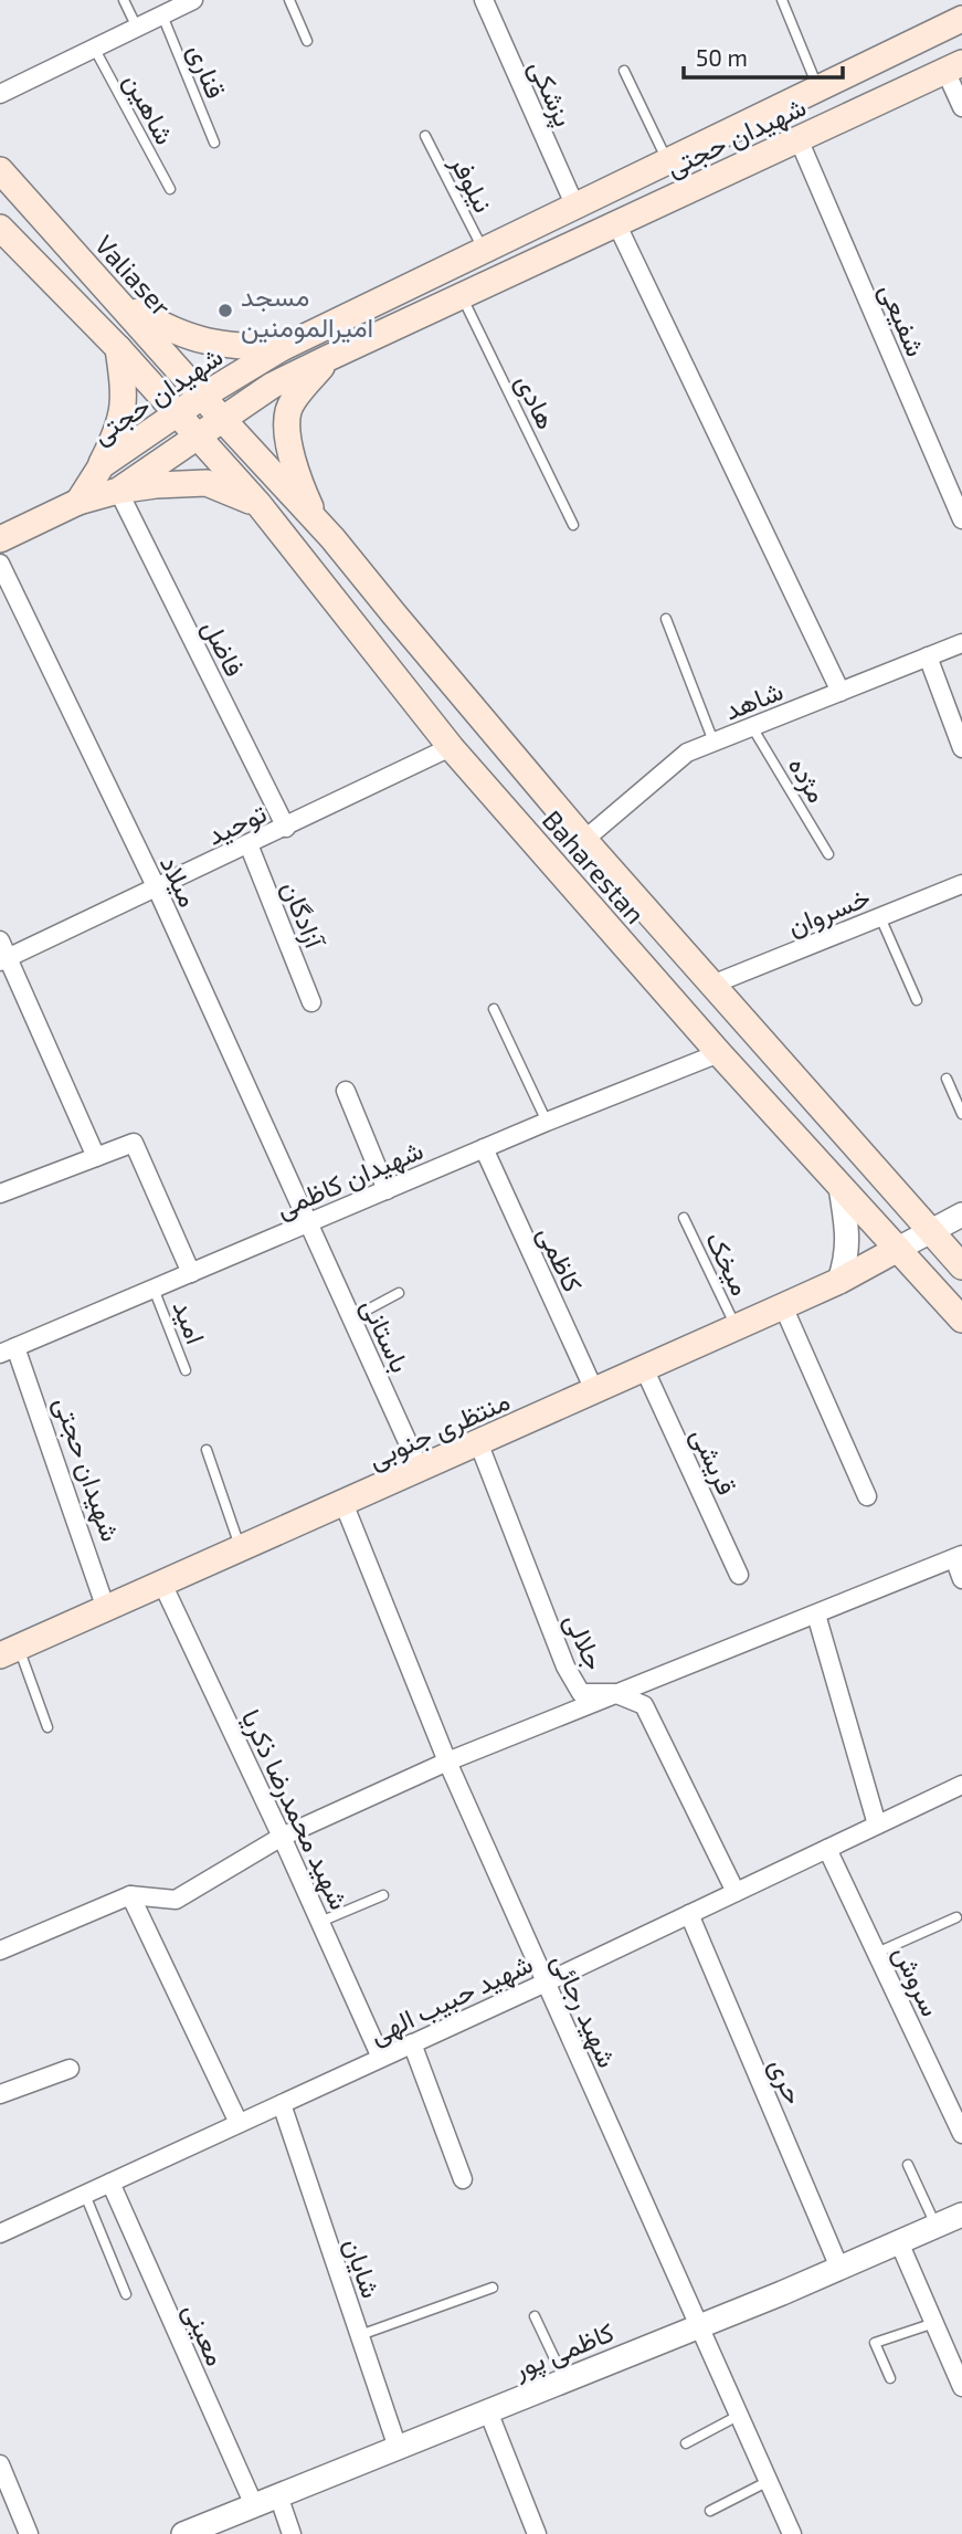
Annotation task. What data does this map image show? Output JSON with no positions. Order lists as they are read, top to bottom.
{
  "streets": {
    "main road": [
      "شهیدان حجتی",
      "Valiaser",
      "Baharestan",
      "منتظری جنوبی"
    ],
    "street": [
      "پزشکی",
      "شفیعی",
      "فاضل",
      "شاهد",
      "توحید",
      "میلاد",
      "خسروان",
      "آزادگان",
      "شهیدان کاظمی",
      "کاظمی",
      "باستانی",
      "قریشی",
      "جلالی",
      "شهید محمدرضا ذکریا",
      "سروش",
      "شهید حبیب الهی",
      "شهید رجائی",
      "حری",
      "شایان",
      "معینی",
      "کاظمی پور"
    ],
    "lane": [
      "قناری",
      "شاهین",
      "نیلوفر",
      "هادی",
      "مژده",
      "میخک",
      "امید"
    ]
  },
  "crossings": [
    ["پزشکی", "شهیدان حجتی"],
    ["شهیدان حجتی", "نیلوفر"],
    ["شهیدان حجتی", "Valiaser"],
    ["شهیدان حجتی", "شفیعی"],
    ["شهیدان حجتی", "هادی"],
    ["شهیدان حجتی", "فاضل"],
    ["شهیدان حجتی", "Baharestan"],
    ["شهیدان حجتی", "شهیدان کاظمی"],
    ["شهیدان حجتی", "منتظری جنوبی"],
    ["Valiaser", "Baharestan"],
    ["فاضل", "توحید"],
    ["شاهد", "مژده"],
    ["شاهد", "Baharestan"],
    ["توحید", "Baharestan"],
    ["توحید", "میلاد"],
    ["توحید", "آزادگان"],
    ["Baharestan", "خسروان"],
    ["Baharestan", "شهیدان کاظمی"],
    ["Baharestan", "منتظری جنوبی"],
    ["میلاد", "شهیدان کاظمی"],
    ["میلاد", "باستانی"],
    ["شهیدان کاظمی", "کاظمی"],
    ["شهیدان کاظمی", "امید"],
    ["شهیدان کاظمی", "باستانی"],
    ["کاظمی", "منتظری جنوبی"],
    ["میخک", "منتظری جنوبی"],
    ["باستانی", "منتظری جنوبی"],
    ["منتظری جنوبی", "قریشی"],
    ["منتظری جنوبی", "جلالی"],
    ["منتظری جنوبی", "شهید محمدرضا ذکریا"],
    ["منتظری جنوبی", "شهید رجائی"],
    ["جلالی", "شهید حبیب الهی"],
    ["شهید محمدرضا ذکریا", "شهید حبیب الهی"],
    ["سروش", "شهید حبیب الهی"],
    ["شهید حبیب الهی", "شهید رجائی"],
    ["شهید حبیب الهی", "حری"],
    ["شهید حبیب الهی", "شایان"],
    ["شهید حبیب الهی", "معینی"],
    ["شهید رجائی", "کاظمی پور"],
    ["حری", "کاظمی پور"],
    ["شایان", "کاظمی پور"],
    ["معینی", "کاظمی پور"]
  ],
  "places": ["مسجد امیرالمومنین"],
  "scale_bar": "50 m"
}
